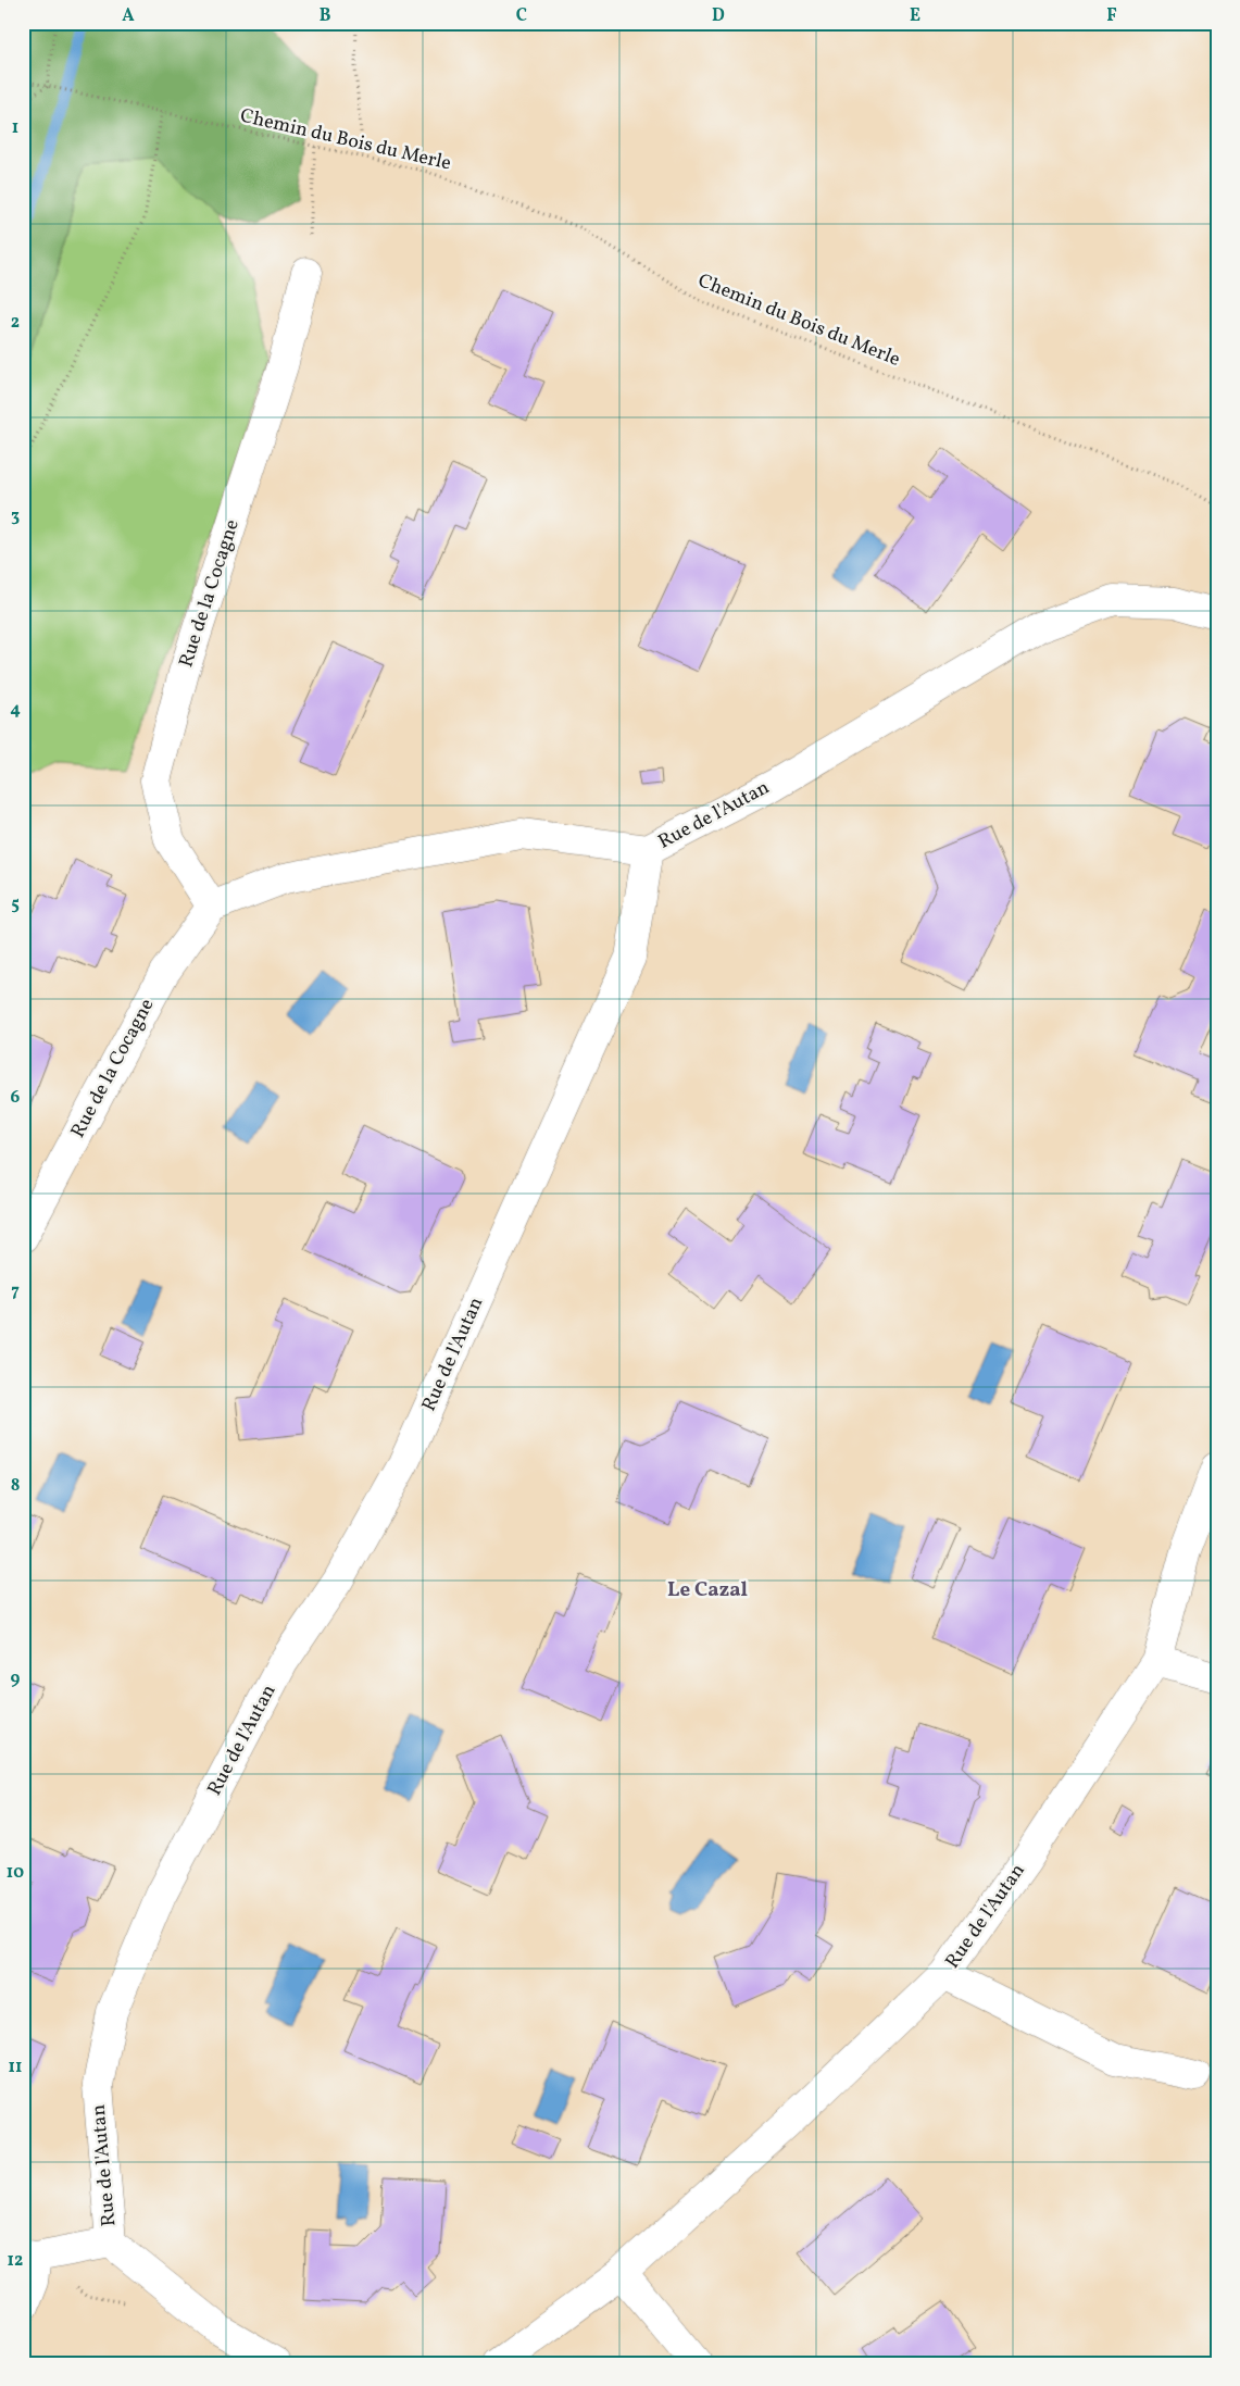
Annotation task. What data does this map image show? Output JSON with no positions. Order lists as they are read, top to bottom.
{
  "streets": {
    "street": ["Rue de la Cocagne", "Rue de l'Autan"],
    "path": ["Chemin du Bois du Merle"]
  },
  "districts": ["Le Cazal"],
  "grid": {
    "columns": [
      "A",
      "B",
      "C",
      "D",
      "E",
      "F"
    ],
    "rows": [
      "1",
      "2",
      "3",
      "4",
      "5",
      "6",
      "7",
      "8",
      "9",
      "10",
      "11",
      "12"
    ]
  }
}
